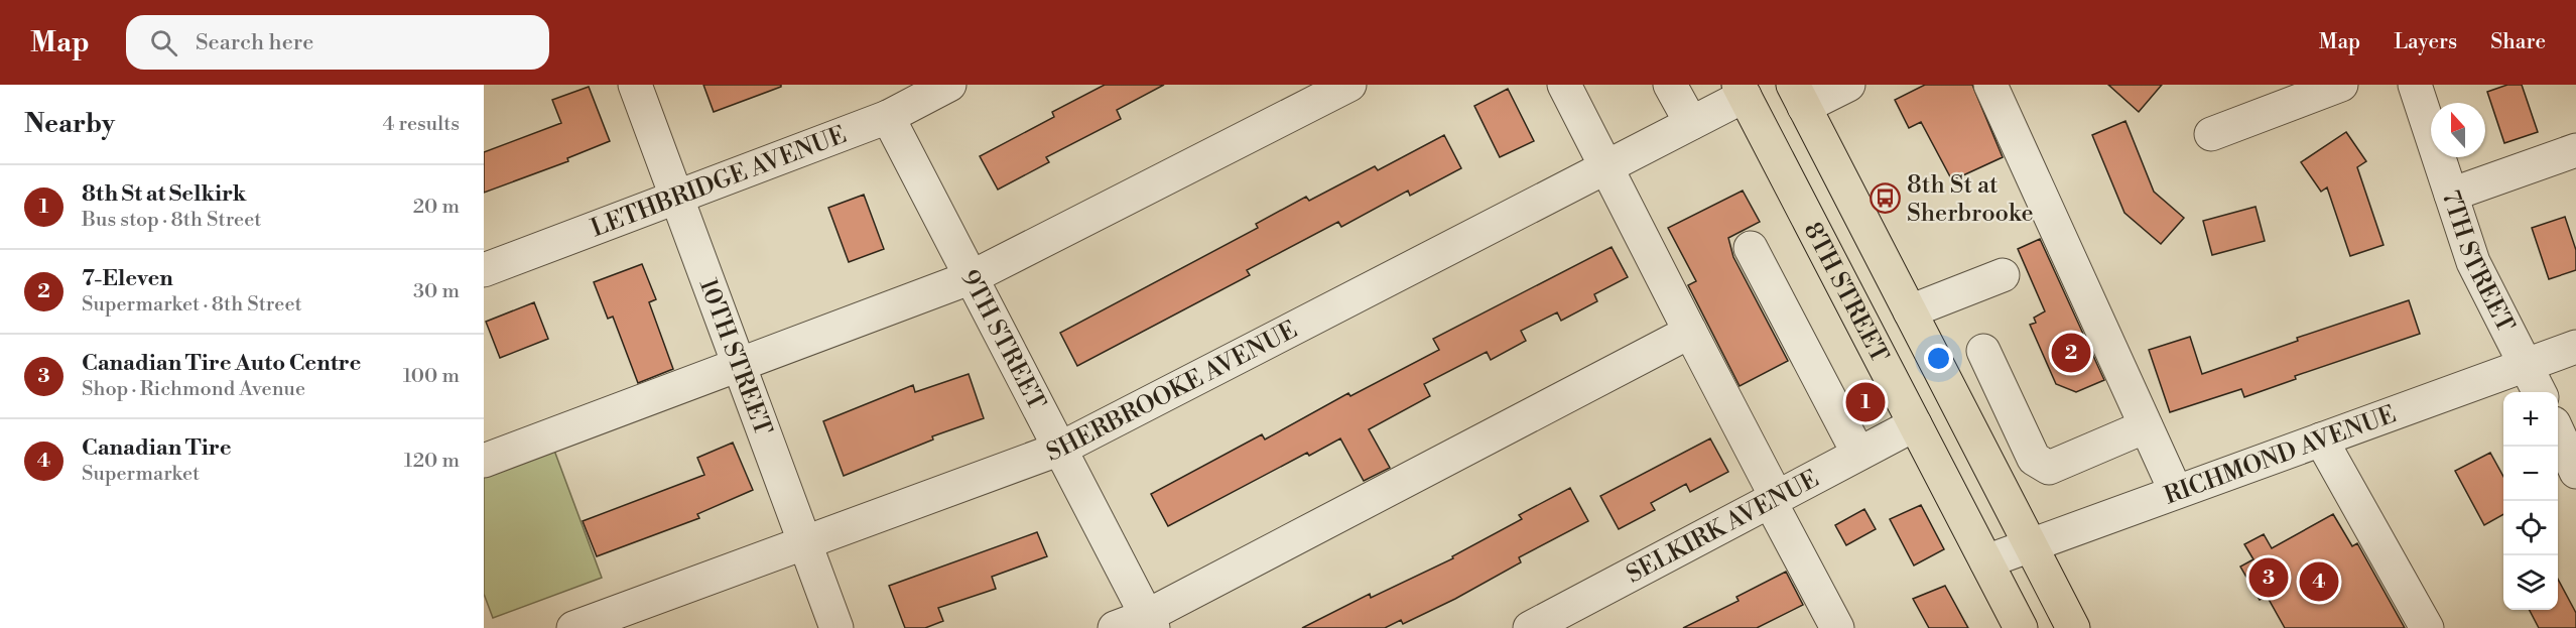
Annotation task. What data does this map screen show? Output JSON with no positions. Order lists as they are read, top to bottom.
{
  "streets": {
    "main road": ["8TH STREET"],
    "street": [
      "LETHBRIDGE AVENUE",
      "7TH STREET",
      "9TH STREET",
      "10TH STREET",
      "SHERBROOKE AVENUE",
      "RICHMOND AVENUE",
      "SELKIRK AVENUE"
    ]
  },
  "crossings": [
    ["LETHBRIDGE AVENUE", "9TH STREET"],
    ["LETHBRIDGE AVENUE", "10TH STREET"],
    ["7TH STREET", "RICHMOND AVENUE"],
    ["8TH STREET", "SHERBROOKE AVENUE"],
    ["8TH STREET", "RICHMOND AVENUE"],
    ["8TH STREET", "SELKIRK AVENUE"],
    ["9TH STREET", "SHERBROOKE AVENUE"],
    ["10TH STREET", "SHERBROOKE AVENUE"]
  ],
  "places": {
    "bus stop": ["8th St at Sherbrooke"]
  },
  "north": "top",
  "page": {
    "header": "Map",
    "search": "Search here",
    "nav": ["Map", "Layers", "Share"],
    "heading": ["Nearby", "4 results"],
    "list": [
      {
        "mark": "1",
        "name": "8th St at Selkirk",
        "note": "Bus stop · 8th Street",
        "value": "20 m"
      },
      {
        "mark": "2",
        "name": "7-Eleven",
        "note": "Supermarket · 8th Street",
        "value": "30 m"
      },
      {
        "mark": "3",
        "name": "Canadian Tire Auto Centre",
        "note": "Shop · Richmond Avenue",
        "value": "100 m"
      },
      {
        "mark": "4",
        "name": "Canadian Tire",
        "note": "Supermarket",
        "value": "120 m"
      }
    ],
    "pins": [
      "2",
      "1",
      "3",
      "4"
    ],
    "map_buttons": ["+", "−"]
  }
}
